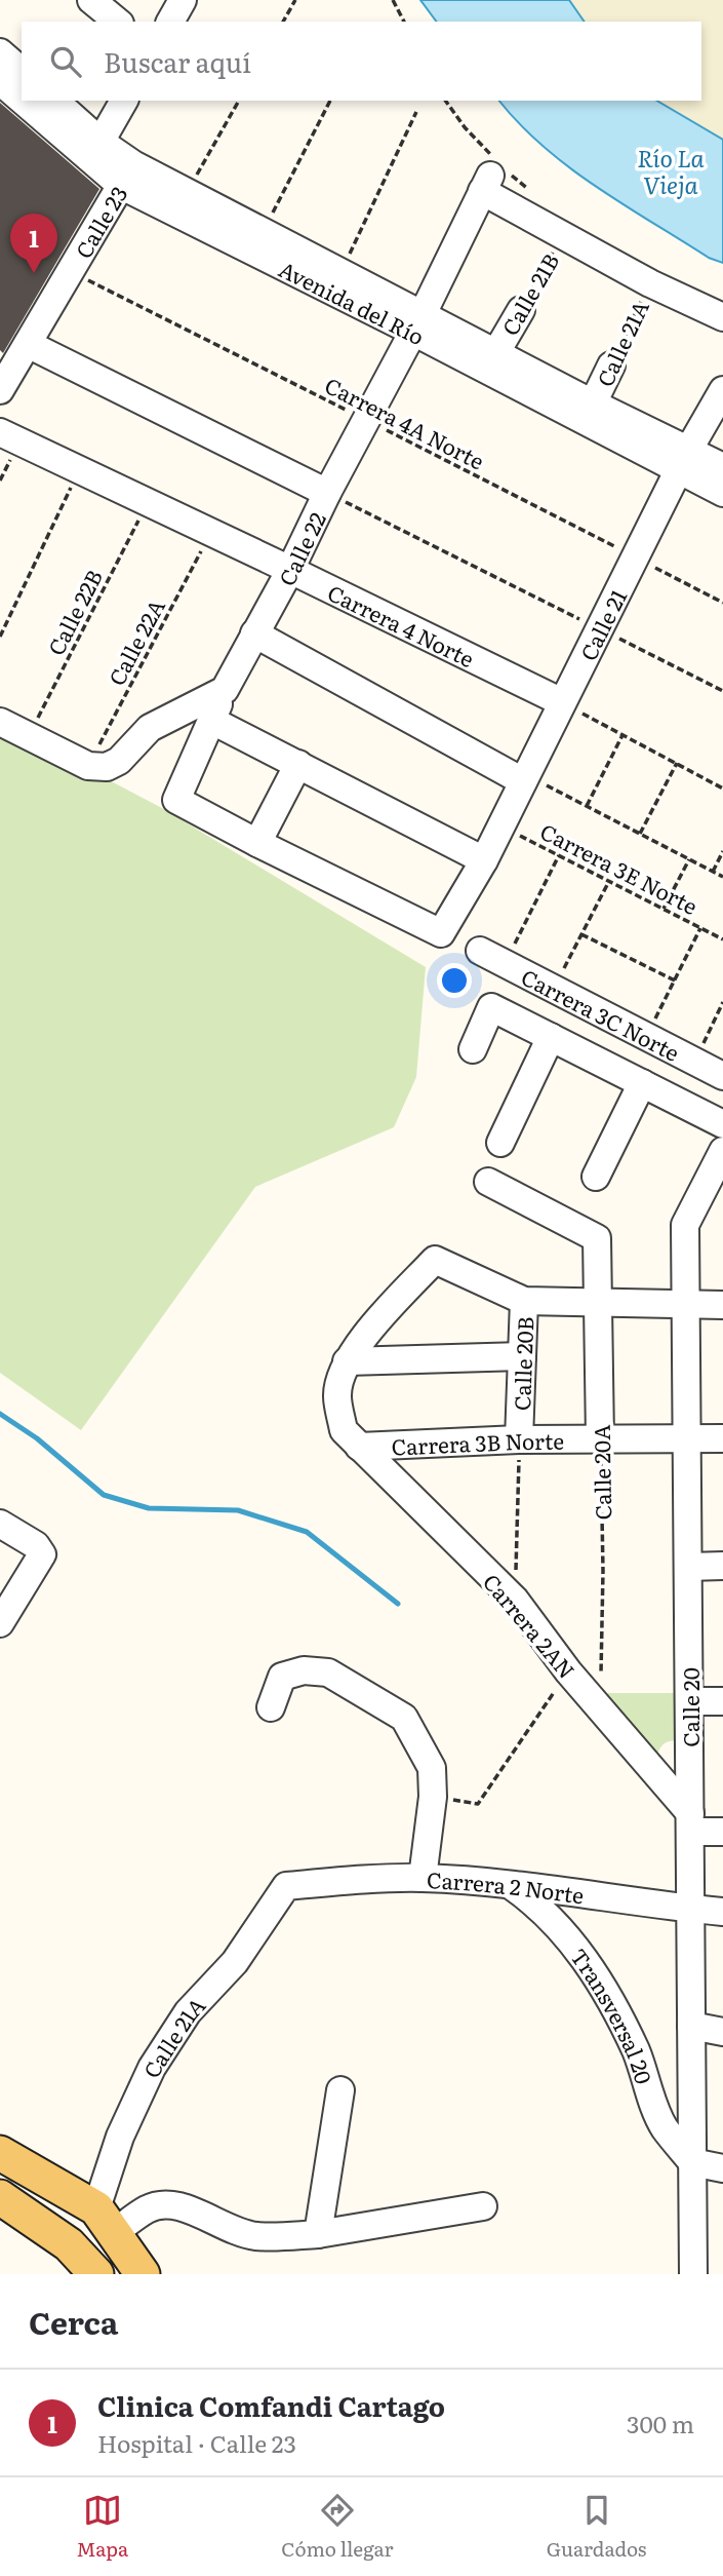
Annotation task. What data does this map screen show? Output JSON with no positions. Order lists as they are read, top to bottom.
{
  "streets": {
    "street": [
      "Calle 23",
      "Calle 21B",
      "Avenida del Río",
      "Calle 21A",
      "Calle 22",
      "Carrera 4 Norte",
      "Calle 21",
      "Carrera 3C Norte",
      "Calle 20B",
      "Carrera 3B Norte",
      "Calle 20A",
      "Carrera 2AN",
      "Calle 20",
      "Carrera 2 Norte",
      "Transversal 20"
    ],
    "path": [
      "Carrera 4A Norte",
      "Calle 22B",
      "Calle 22A",
      "Carrera 3E Norte"
    ]
  },
  "crossings": [
    ["Calle 23", "Avenida del Río"],
    ["Calle 23", "Carrera 4A Norte"],
    ["Calle 21B", "Avenida del Río"],
    ["Avenida del Río", "Calle 21A"],
    ["Avenida del Río", "Calle 22"],
    ["Avenida del Río", "Calle 21"],
    ["Calle 21A", "Carrera 2 Norte"],
    ["Carrera 4A Norte", "Calle 22"],
    ["Carrera 4A Norte", "Calle 21"],
    ["Calle 22", "Carrera 4 Norte"],
    ["Calle 22", "Calle 21"],
    ["Calle 22B", "Carrera 4 Norte"],
    ["Carrera 4 Norte", "Calle 21"],
    ["Carrera 4 Norte", "Calle 22A"],
    ["Calle 21", "Carrera 3E Norte"],
    ["Calle 20B", "Carrera 3B Norte"],
    ["Calle 20B", "Carrera 2AN"],
    ["Carrera 3B Norte", "Calle 20A"],
    ["Carrera 3B Norte", "Carrera 2AN"],
    ["Carrera 3B Norte", "Calle 20"],
    ["Calle 20A", "Carrera 2AN"],
    ["Carrera 2AN", "Calle 20"],
    ["Calle 20", "Carrera 2 Norte"],
    ["Calle 20", "Transversal 20"],
    ["Carrera 2 Norte", "Transversal 20"]
  ],
  "water": ["Río La Vieja"],
  "page": {
    "search": "Buscar aquí",
    "pins": "1",
    "heading": "Cerca",
    "list": [
      {
        "mark": "1",
        "name": "Clinica Comfandi Cartago",
        "note": "Hospital · Calle 23",
        "value": "300 m"
      }
    ],
    "nav": ["Mapa", "Cómo llegar", "Guardados"]
  }
}
